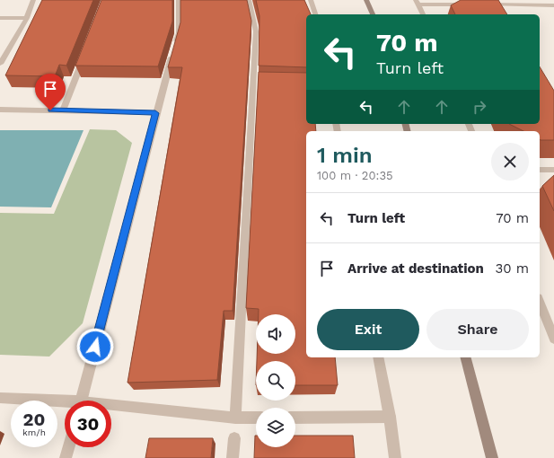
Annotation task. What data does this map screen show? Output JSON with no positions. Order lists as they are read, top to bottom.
{
  "page": {
    "turn": ["70 m", "Turn left"],
    "heading": ["1 min", "100 m · 20:35"],
    "list": [
      {
        "name": "Turn left",
        "value": "70 m"
      },
      {
        "name": "Arrive at destination",
        "value": "30 m"
      }
    ],
    "buttons": ["Exit", "Share"],
    "speed": "20 km/h",
    "limit": "30"
  }
}
